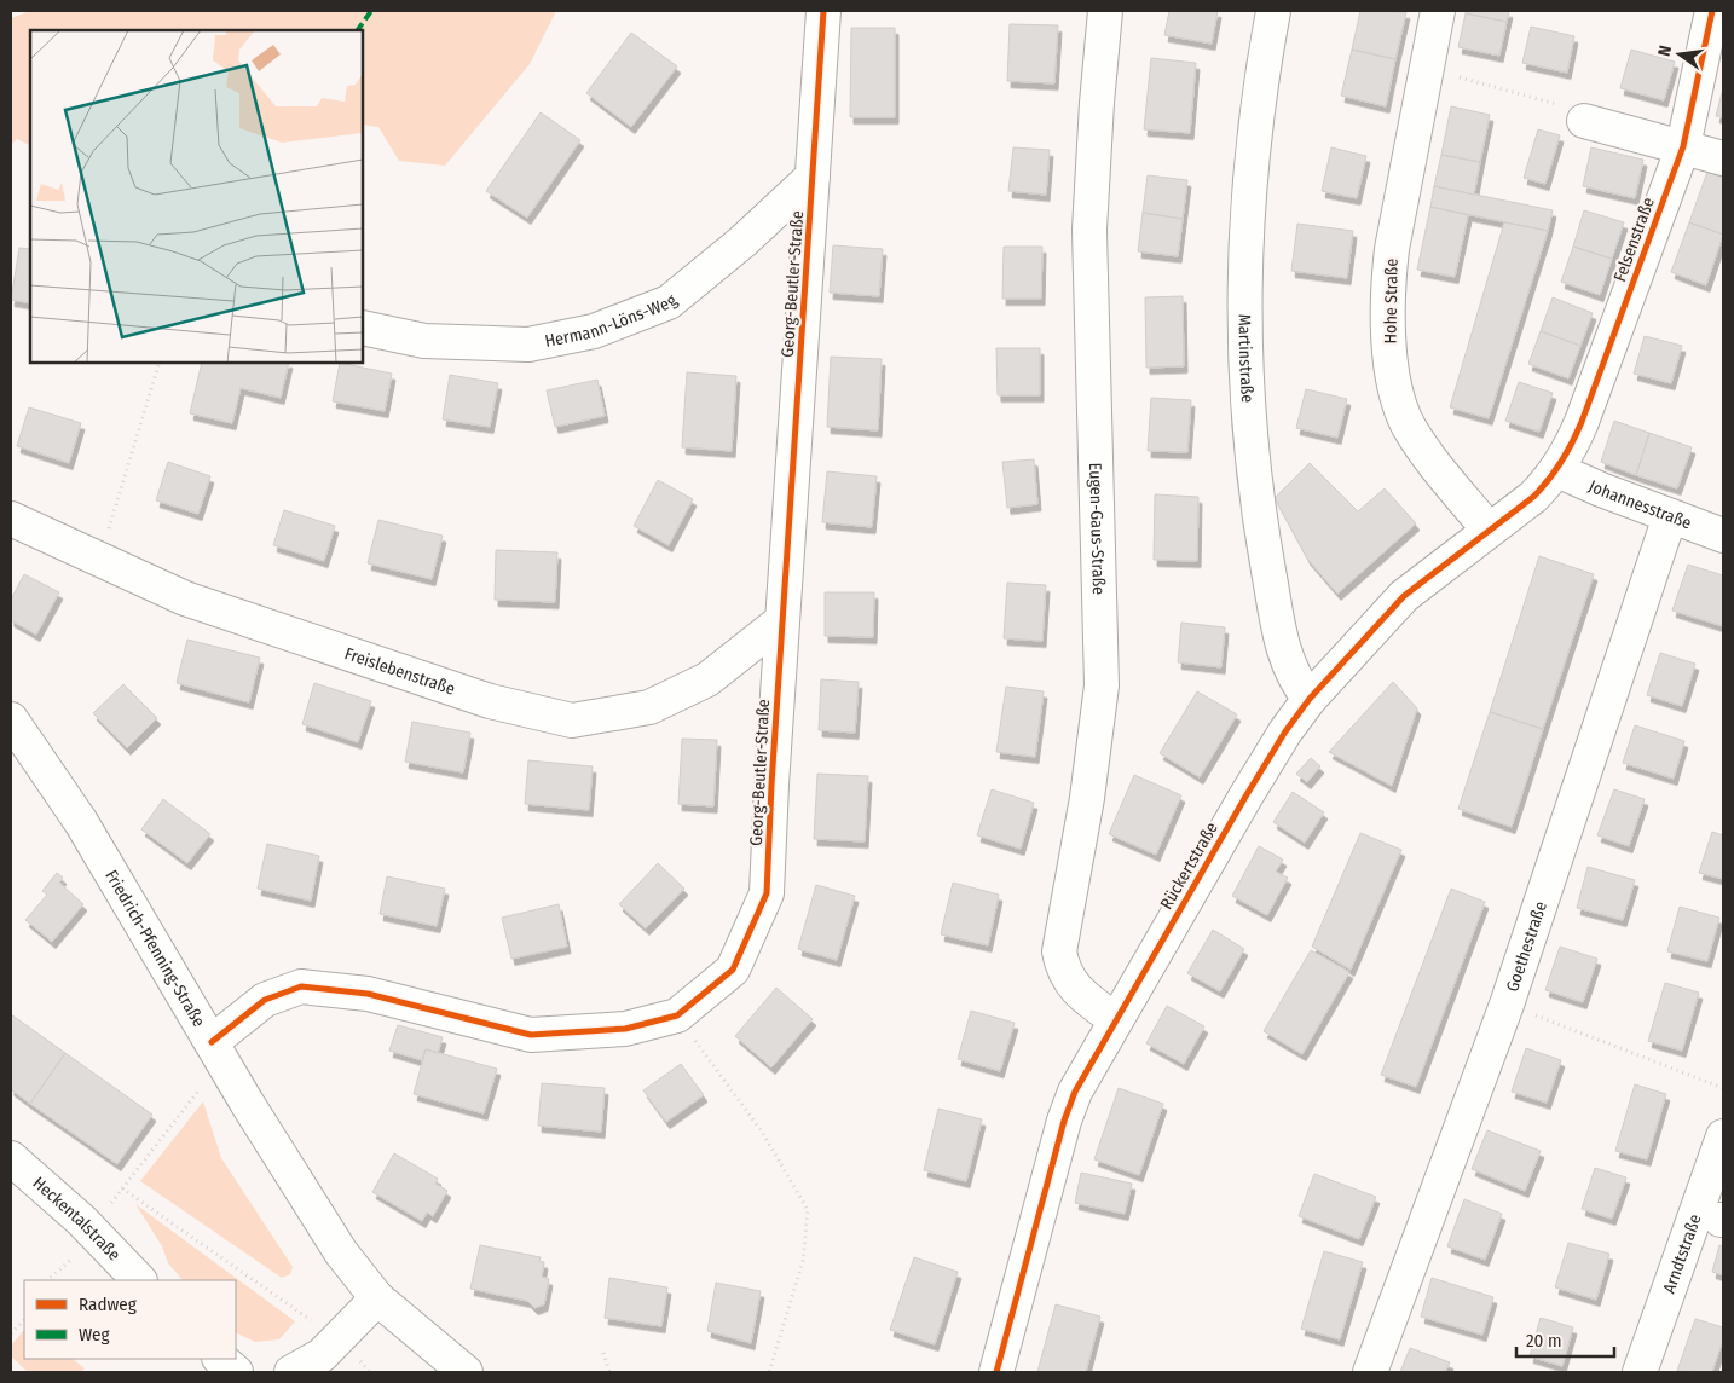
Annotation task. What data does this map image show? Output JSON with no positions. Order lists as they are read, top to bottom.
{
  "streets": {
    "street": [
      "Felsenstraße",
      "Georg-Beutler-Straße",
      "Hohe Straße",
      "Hermann-Löns-Weg",
      "Martinstraße",
      "Johannesstraße",
      "Eugen-Gaus-Straße",
      "Freislebenstraße",
      "Rückertstraße",
      "Goethestraße",
      "Friedrich-Pfenning-Straße",
      "Heckentalstraße",
      "Arndtstraße"
    ]
  },
  "crossings": [
    ["Felsenstraße", "Johannesstraße"],
    ["Felsenstraße", "Rückertstraße"],
    ["Georg-Beutler-Straße", "Hermann-Löns-Weg"],
    ["Georg-Beutler-Straße", "Freislebenstraße"],
    ["Georg-Beutler-Straße", "Friedrich-Pfenning-Straße"],
    ["Hohe Straße", "Rückertstraße"],
    ["Martinstraße", "Rückertstraße"],
    ["Johannesstraße", "Rückertstraße"],
    ["Johannesstraße", "Goethestraße"],
    ["Eugen-Gaus-Straße", "Rückertstraße"]
  ],
  "legend": ["Radweg", "Weg"],
  "scale_bar": "20 m",
  "north": "left"
}
